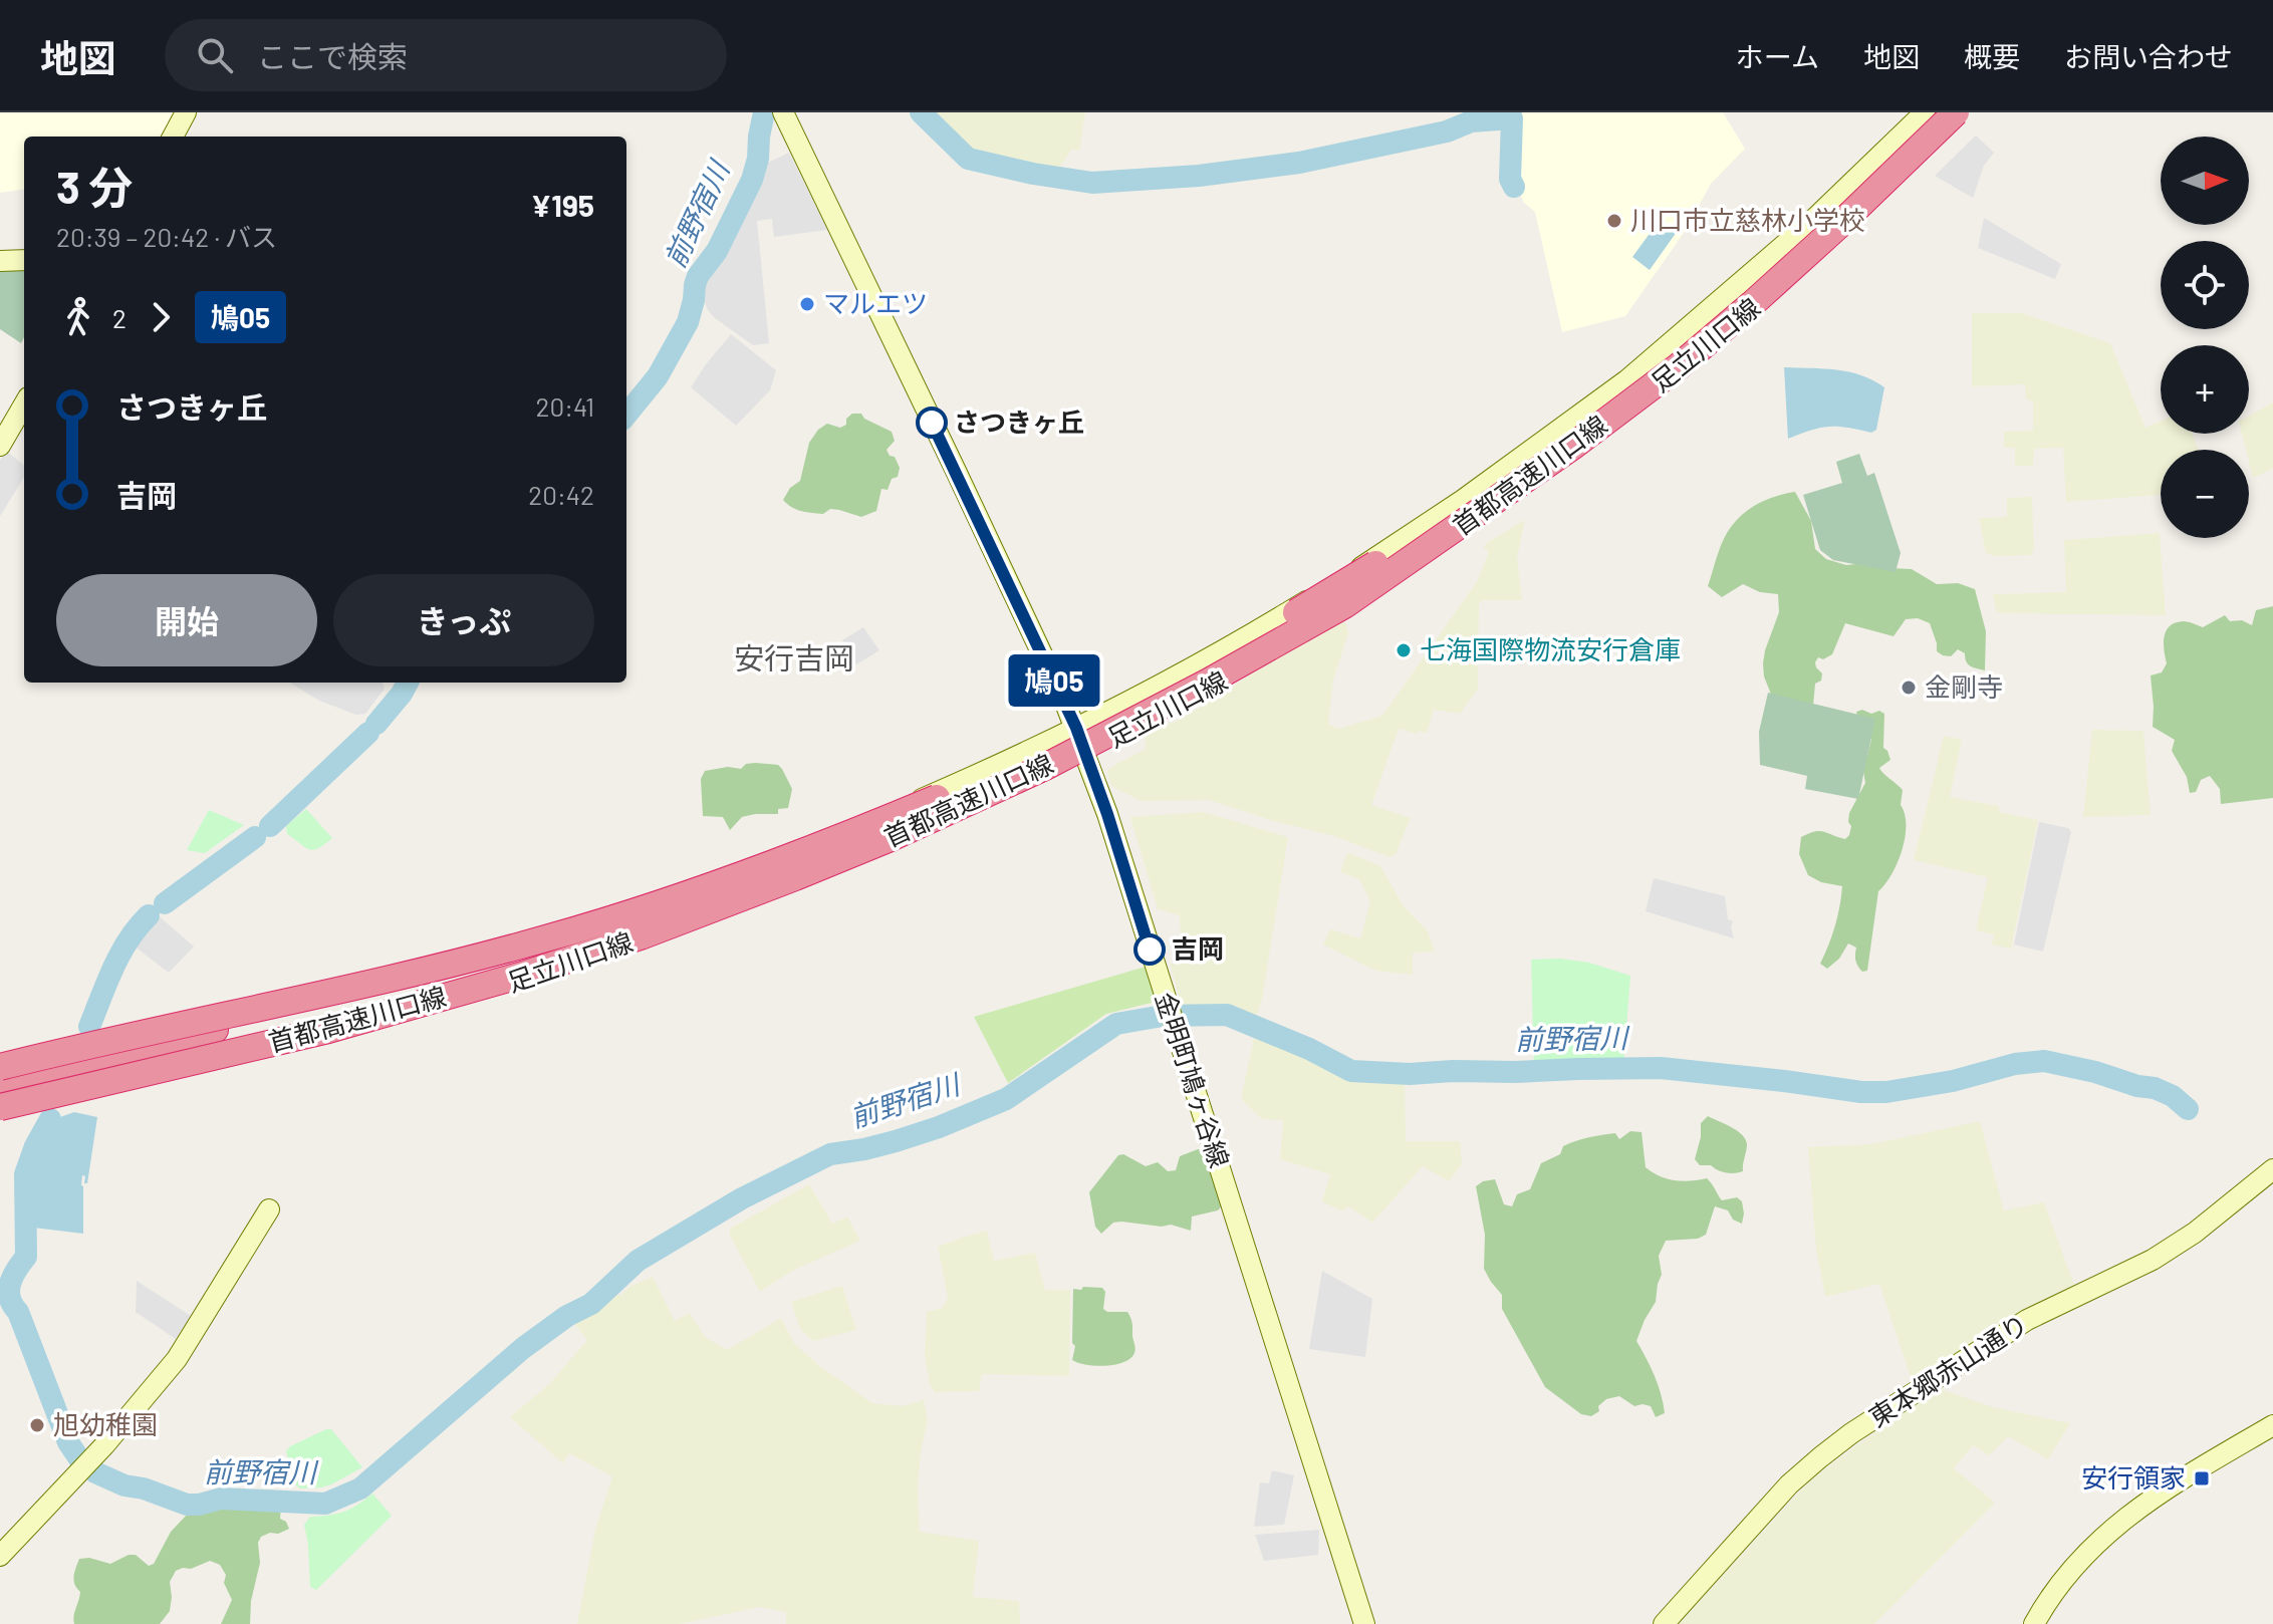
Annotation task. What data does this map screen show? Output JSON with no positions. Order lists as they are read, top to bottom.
{
  "streets": {
    "highway": ["首都高速川口線"],
    "main road": ["足立川口線", "金明町鳩ヶ谷線", "東本郷赤山通り"]
  },
  "crossings": [
    ["足立川口線", "首都高速川口線"],
    ["足立川口線", "金明町鳩ヶ谷線"]
  ],
  "districts": ["安行吉岡"],
  "water": ["前野宿川"],
  "places": {
    "other": [
      "川口市立慈林小学校",
      "マルエツ",
      "さつきヶ丘",
      "七海国際物流安行倉庫",
      "金剛寺",
      "吉岡",
      "旭幼稚園"
    ],
    "transit": ["安行領家"]
  },
  "lines": ["bus line 鳩05"],
  "north": "right",
  "page": {
    "header": "地図",
    "search": "ここで検索",
    "nav": [
      "ホーム",
      "地図",
      "概要",
      "お問い合わせ"
    ],
    "on_map": "鳩05",
    "map_buttons": ["+", "−"],
    "heading": ["3 分", "20:39 – 20:42 · バス", "¥195"],
    "legs": ["2", "鳩05"],
    "list": [
      {
        "name": "さつきヶ丘",
        "value": "20:41"
      },
      {
        "name": "吉岡",
        "value": "20:42"
      }
    ],
    "buttons": ["開始", "きっぷ"]
  }
}
